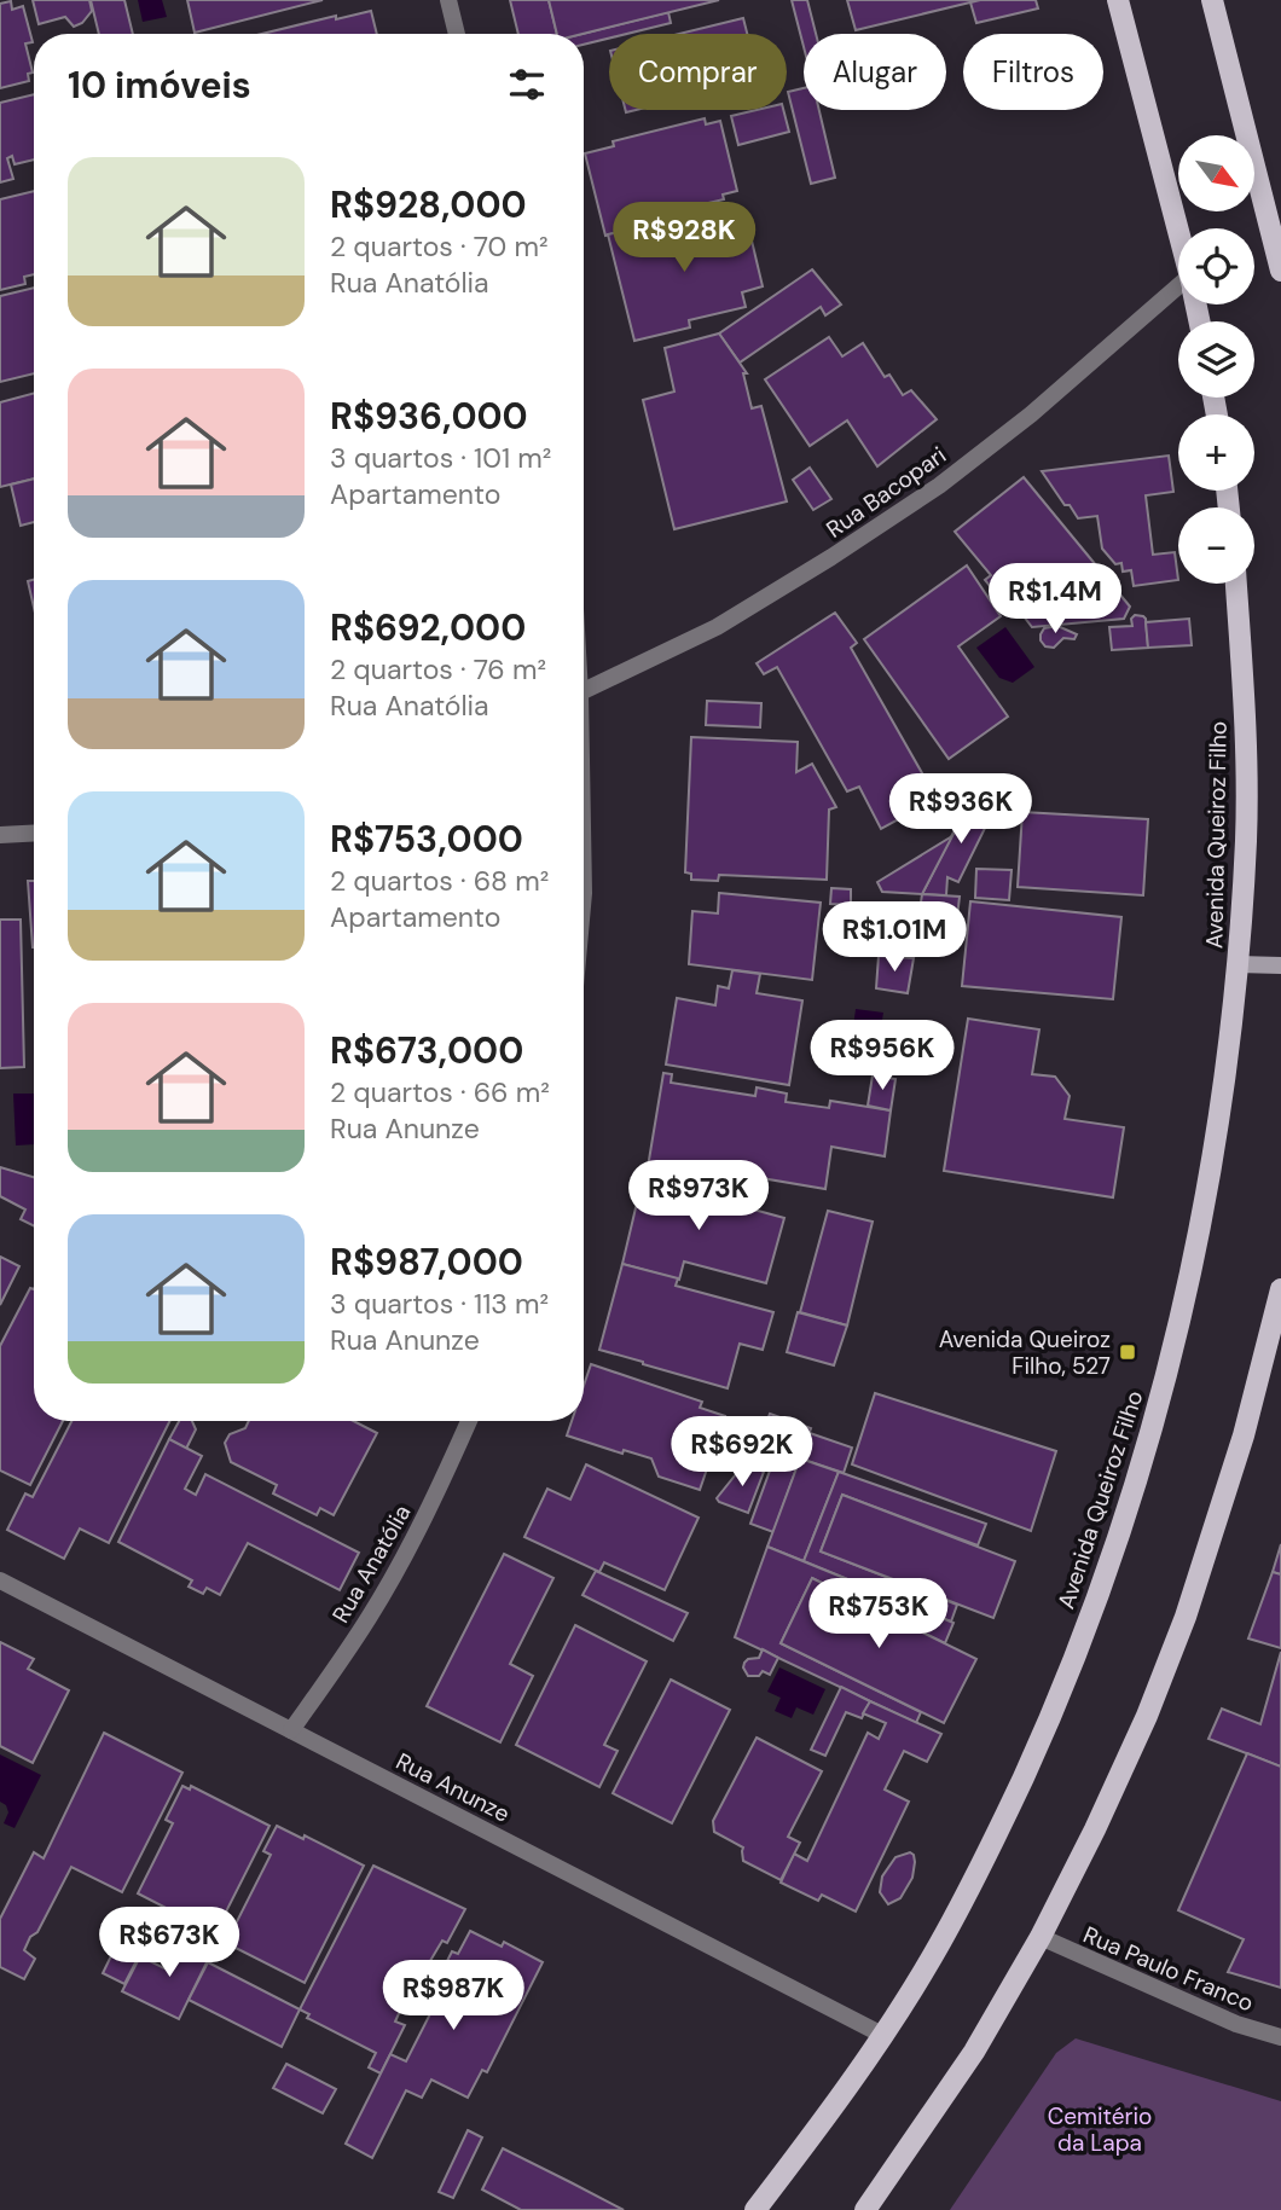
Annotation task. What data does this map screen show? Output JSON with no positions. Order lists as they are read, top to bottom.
{
  "streets": {
    "main road": ["Avenida Queiroz Filho"],
    "street": [
      "Rua Bacopari",
      "Rua Anatólia",
      "Rua Anunze",
      "Rua Paulo Franco"
    ]
  },
  "crossings": [
    ["Avenida Queiroz Filho", "Rua Anunze"],
    ["Rua Anatólia", "Rua Anunze"]
  ],
  "parks": ["Cemitério da Lapa"],
  "places": {
    "transit": ["Avenida Queiroz Filho, 527"]
  },
  "north": "bottom right",
  "page": {
    "chip": ["Comprar", "Alugar", "Filtros"],
    "heading": "10 imóveis",
    "map_buttons": ["+", "−"],
    "list": [
      {
        "name": "R$928,000",
        "note": "2 quartos · 70 m² · Rua Anatólia"
      },
      {
        "name": "R$936,000",
        "note": "3 quartos · 101 m² · Apartamento"
      },
      {
        "name": "R$692,000",
        "note": "2 quartos · 76 m² · Rua Anatólia"
      },
      {
        "name": "R$753,000",
        "note": "2 quartos · 68 m² · Apartamento"
      },
      {
        "name": "R$673,000",
        "note": "2 quartos · 66 m² · Rua Anunze"
      },
      {
        "name": "R$987,000",
        "note": "3 quartos · 113 m² · Rua Anunze"
      }
    ],
    "price": [
      "R$928K",
      "R$1.4M",
      "R$936K",
      "R$1.01M",
      "R$956K",
      "R$973K",
      "R$692K",
      "R$753K",
      "R$673K",
      "R$987K"
    ]
  }
}
